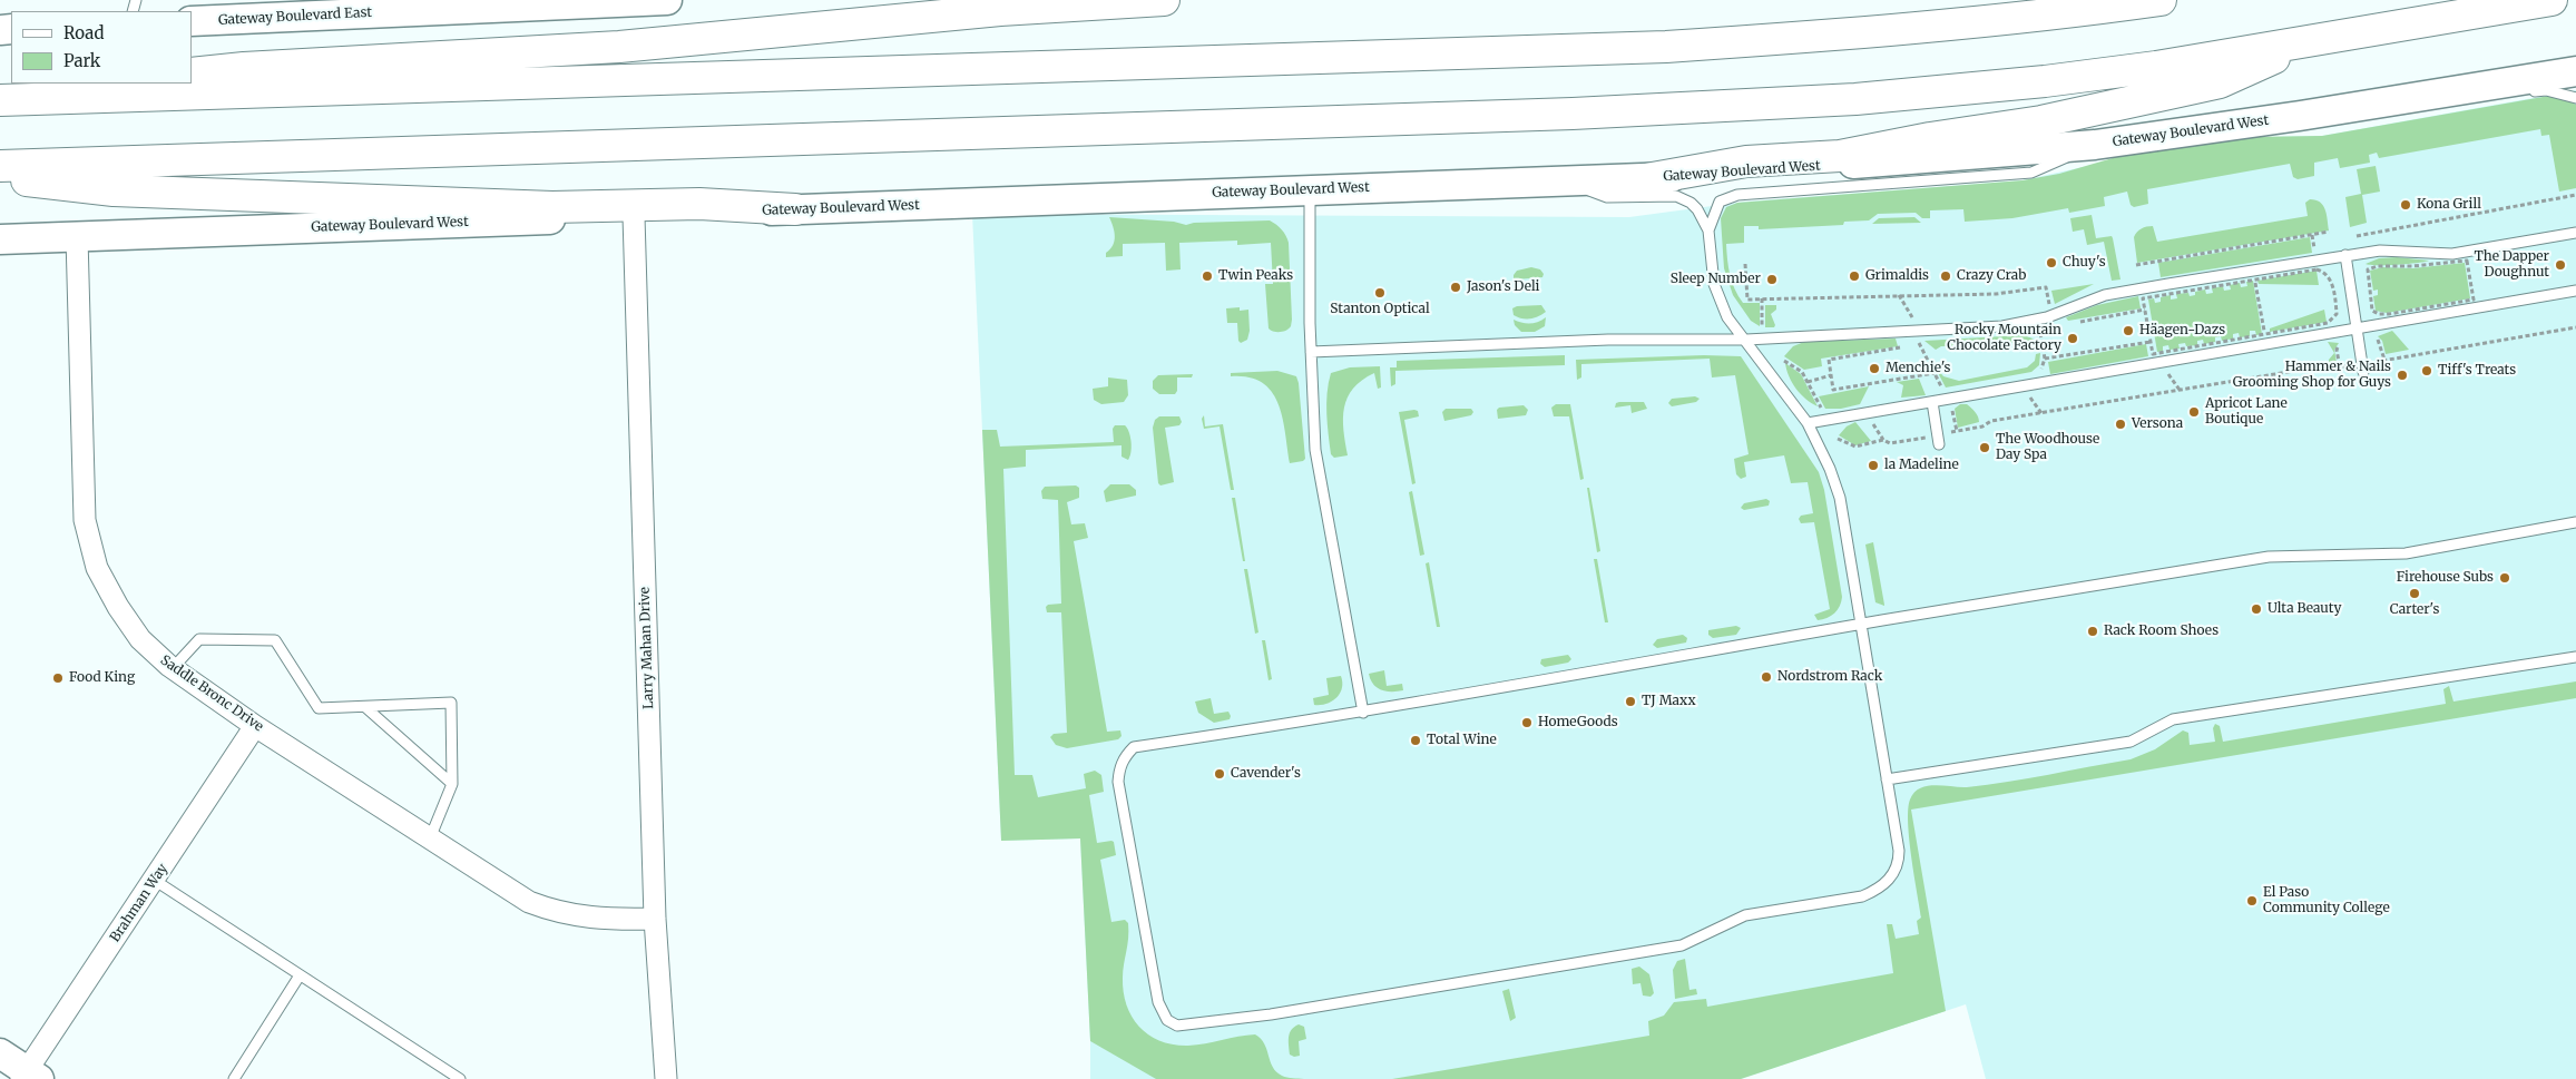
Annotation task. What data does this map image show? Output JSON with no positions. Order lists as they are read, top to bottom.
{
  "streets": {
    "main road": ["Gateway Boulevard East", "Gateway Boulevard West"],
    "street": ["Larry Mahan Drive", "Saddle Bronc Drive", "Brahman Way"]
  },
  "crossings": [
    ["Gateway Boulevard West", "Larry Mahan Drive"],
    ["Gateway Boulevard West", "Saddle Bronc Drive"],
    ["Larry Mahan Drive", "Saddle Bronc Drive"],
    ["Saddle Bronc Drive", "Brahman Way"]
  ],
  "places": [
    "Kona Grill",
    "Chuy's",
    "The Dapper Doughnut",
    "Twin Peaks",
    "Grimaldis",
    "Crazy Crab",
    "Sleep Number",
    "Jason's Deli",
    "Stanton Optical",
    "Häagen-Dazs",
    "Rocky Mountain Chocolate Factory",
    "Menchie's",
    "Tiff's Treats",
    "Hammer & Nails Grooming Shop for Guys",
    "Apricot Lane Boutique",
    "Versona",
    "The Woodhouse Day Spa",
    "la Madeline",
    "Firehouse Subs",
    "Carter's",
    "Ulta Beauty",
    "Rack Room Shoes",
    "Nordstrom Rack",
    "Food King",
    "TJ Maxx",
    "HomeGoods",
    "Total Wine",
    "Cavender's",
    "El Paso Community College"
  ],
  "legend": ["Road", "Park"]
}
